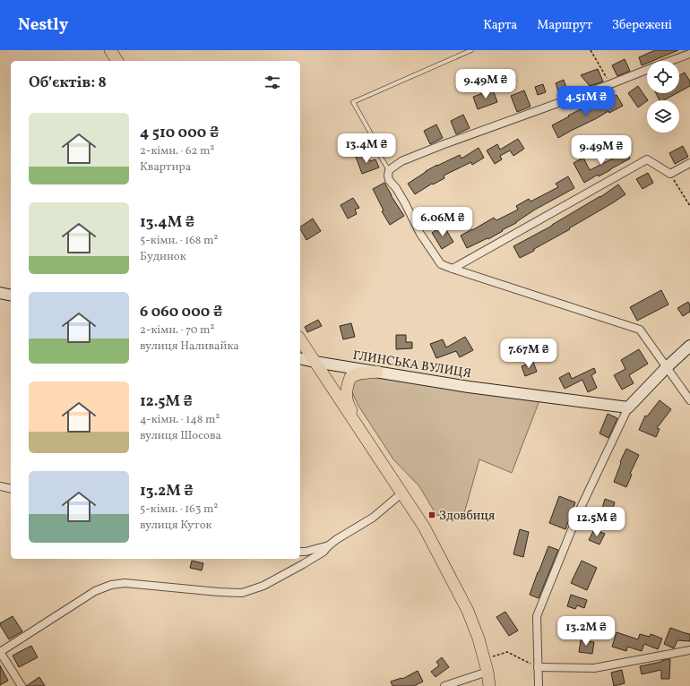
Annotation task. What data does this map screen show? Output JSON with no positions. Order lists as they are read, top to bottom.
{
  "streets": {
    "main road": ["ГЛИНСЬКА ВУЛИЦЯ"]
  },
  "places": {
    "transit": ["Здовбиця"]
  },
  "page": {
    "header": "Nestly",
    "nav": ["Карта", "Маршрут", "Збережені"],
    "heading": "Об’єктів: 8",
    "price": [
      "9.49M ₴",
      "4.51M ₴",
      "13.4M ₴",
      "9.49M ₴",
      "6.06M ₴",
      "7.67M ₴",
      "12.5M ₴",
      "13.2M ₴"
    ],
    "list": [
      {
        "name": "4 510 000 ₴",
        "note": "2-кімн. · 62 m² · Квартира"
      },
      {
        "name": "13.4M ₴",
        "note": "5-кімн. · 168 m² · Будинок"
      },
      {
        "name": "6 060 000 ₴",
        "note": "2-кімн. · 70 m² · вулиця Наливайка"
      },
      {
        "name": "12.5M ₴",
        "note": "4-кімн. · 148 m² · вулиця Шосова"
      },
      {
        "name": "13.2M ₴",
        "note": "5-кімн. · 163 m² · вулиця Куток"
      }
    ]
  }
}
